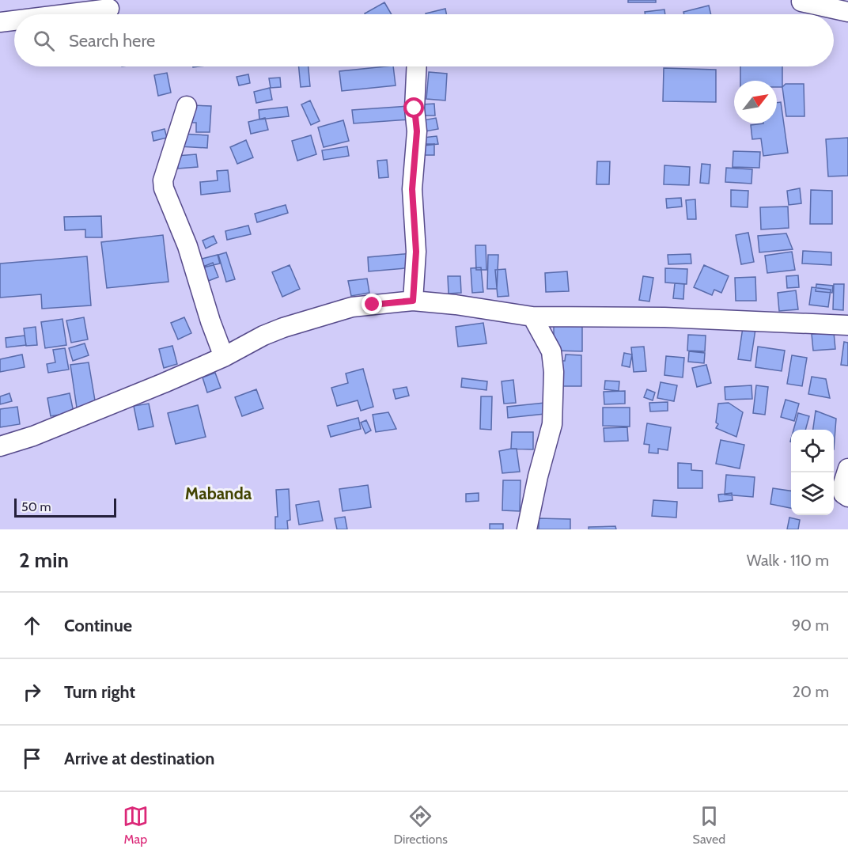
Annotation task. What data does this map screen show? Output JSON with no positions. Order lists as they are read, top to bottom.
{
  "districts": ["Mabanda"],
  "scale_bar": "50 m",
  "north": "top right",
  "page": {
    "search": "Search here",
    "scale": "50 m",
    "heading": ["2 min", "Walk · 110 m"],
    "list": [
      ["Continue", "90 m"],
      ["Turn right", "20 m"],
      "Arrive at destination"
    ],
    "nav": ["Map", "Directions", "Saved"]
  }
}
